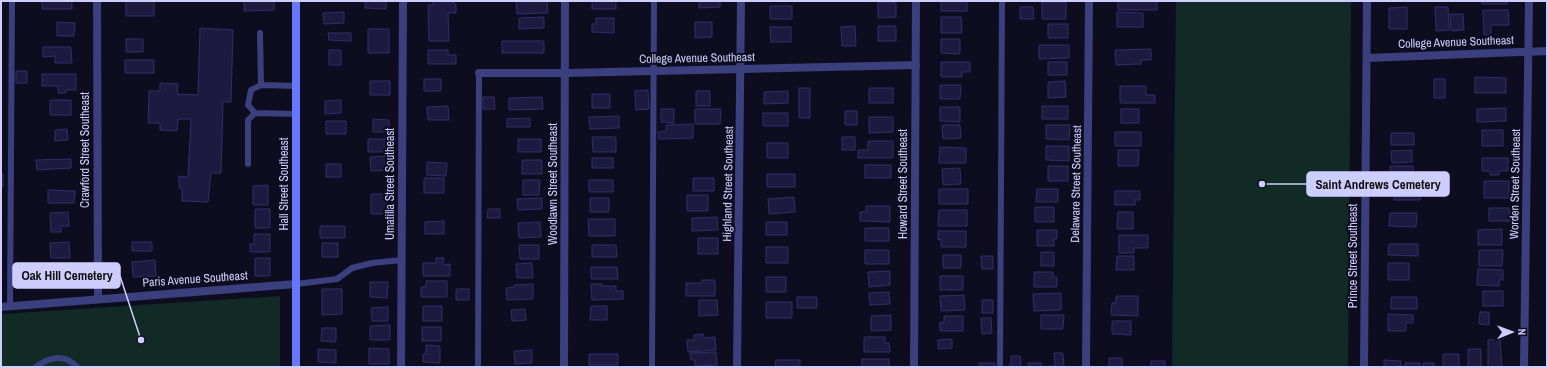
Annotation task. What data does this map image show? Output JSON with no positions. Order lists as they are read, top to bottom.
{
  "streets": {
    "main road": ["Hall Street Southeast"],
    "street": [
      "College Avenue Southeast",
      "Crawford Street Southeast",
      "Umatilla Street Southeast",
      "Woodlawn Street Southeast",
      "Highland Street Southeast",
      "Howard Street Southeast",
      "Delaware Street Southeast",
      "Worden Street Southeast",
      "Prince Street Southeast",
      "Paris Avenue Southeast"
    ]
  },
  "crossings": [
    ["College Avenue Southeast", "Woodlawn Street Southeast"],
    ["College Avenue Southeast", "Highland Street Southeast"],
    ["College Avenue Southeast", "Howard Street Southeast"],
    ["College Avenue Southeast", "Worden Street Southeast"],
    ["College Avenue Southeast", "Prince Street Southeast"],
    ["Crawford Street Southeast", "Paris Avenue Southeast"],
    ["Hall Street Southeast", "Paris Avenue Southeast"]
  ],
  "places": ["Saint Andrews Cemetery", "Oak Hill Cemetery"],
  "north": "right"
}
